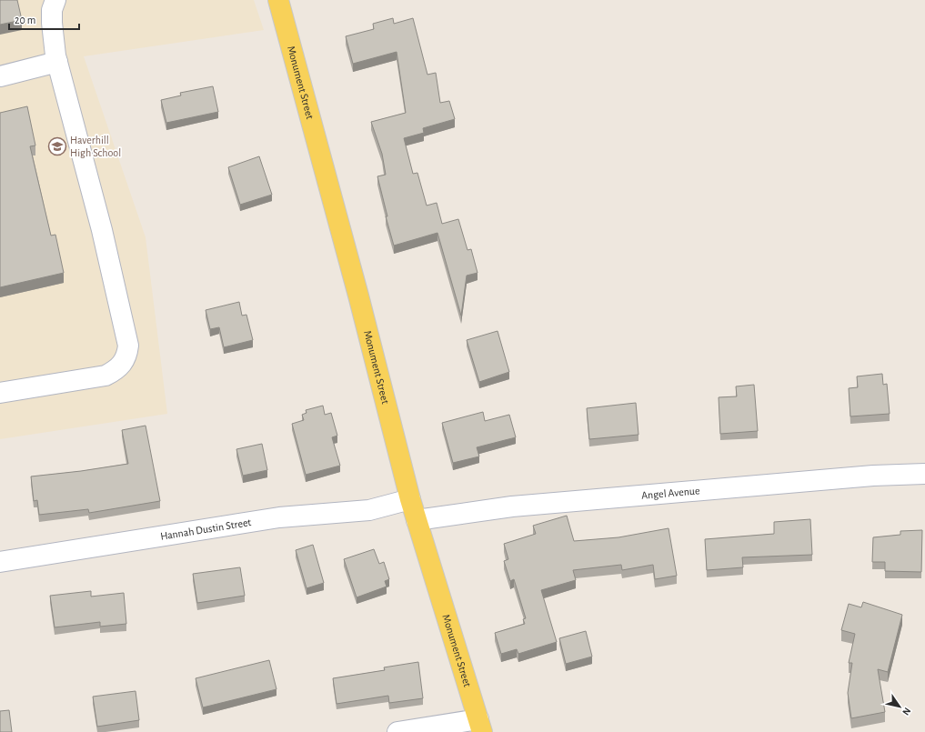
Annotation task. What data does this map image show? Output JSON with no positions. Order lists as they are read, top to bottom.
{
  "streets": {
    "main road": ["Monument Street"],
    "street": ["Angel Avenue", "Hannah Dustin Street"]
  },
  "crossings": [
    ["Monument Street", "Angel Avenue"],
    ["Monument Street", "Hannah Dustin Street"]
  ],
  "places": {
    "school or university": ["Haverhill High School"]
  },
  "scale_bar": "20 m",
  "north": "bottom right"
}
